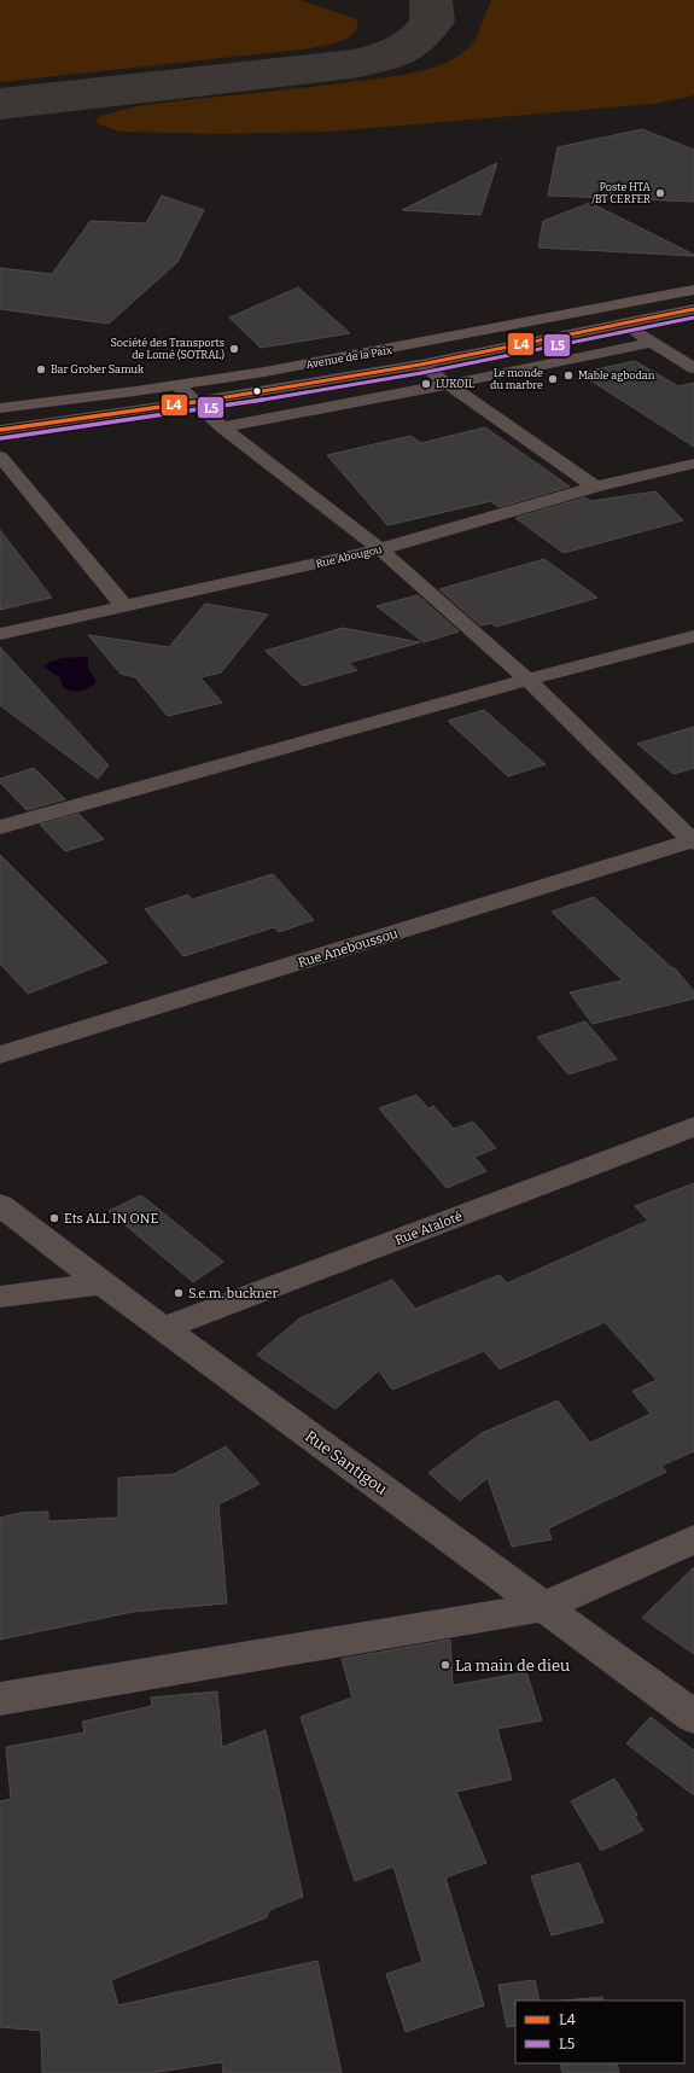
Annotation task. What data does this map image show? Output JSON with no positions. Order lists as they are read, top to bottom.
{
  "streets": {
    "main road": ["Avenue de la Paix"],
    "street": [
      "Rue Abougou",
      "Rue Aneboussou",
      "Rue Ataloté",
      "Rue Santigou"
    ]
  },
  "crossings": [
    ["Rue Ataloté", "Rue Santigou"]
  ],
  "places": [
    "Poste HTA /BT CERFER",
    "Société des Transports de Lomé (SOTRAL)",
    "Bar Grober Samuk",
    "Mable agbodan",
    "Le monde du marbre",
    "LUKOIL",
    "Ets ALL IN ONE",
    "S.e.m. buckner",
    "La main de dieu"
  ],
  "lines": ["transit line L4", "transit line L5"],
  "legend": ["L4", "L5"]
}
